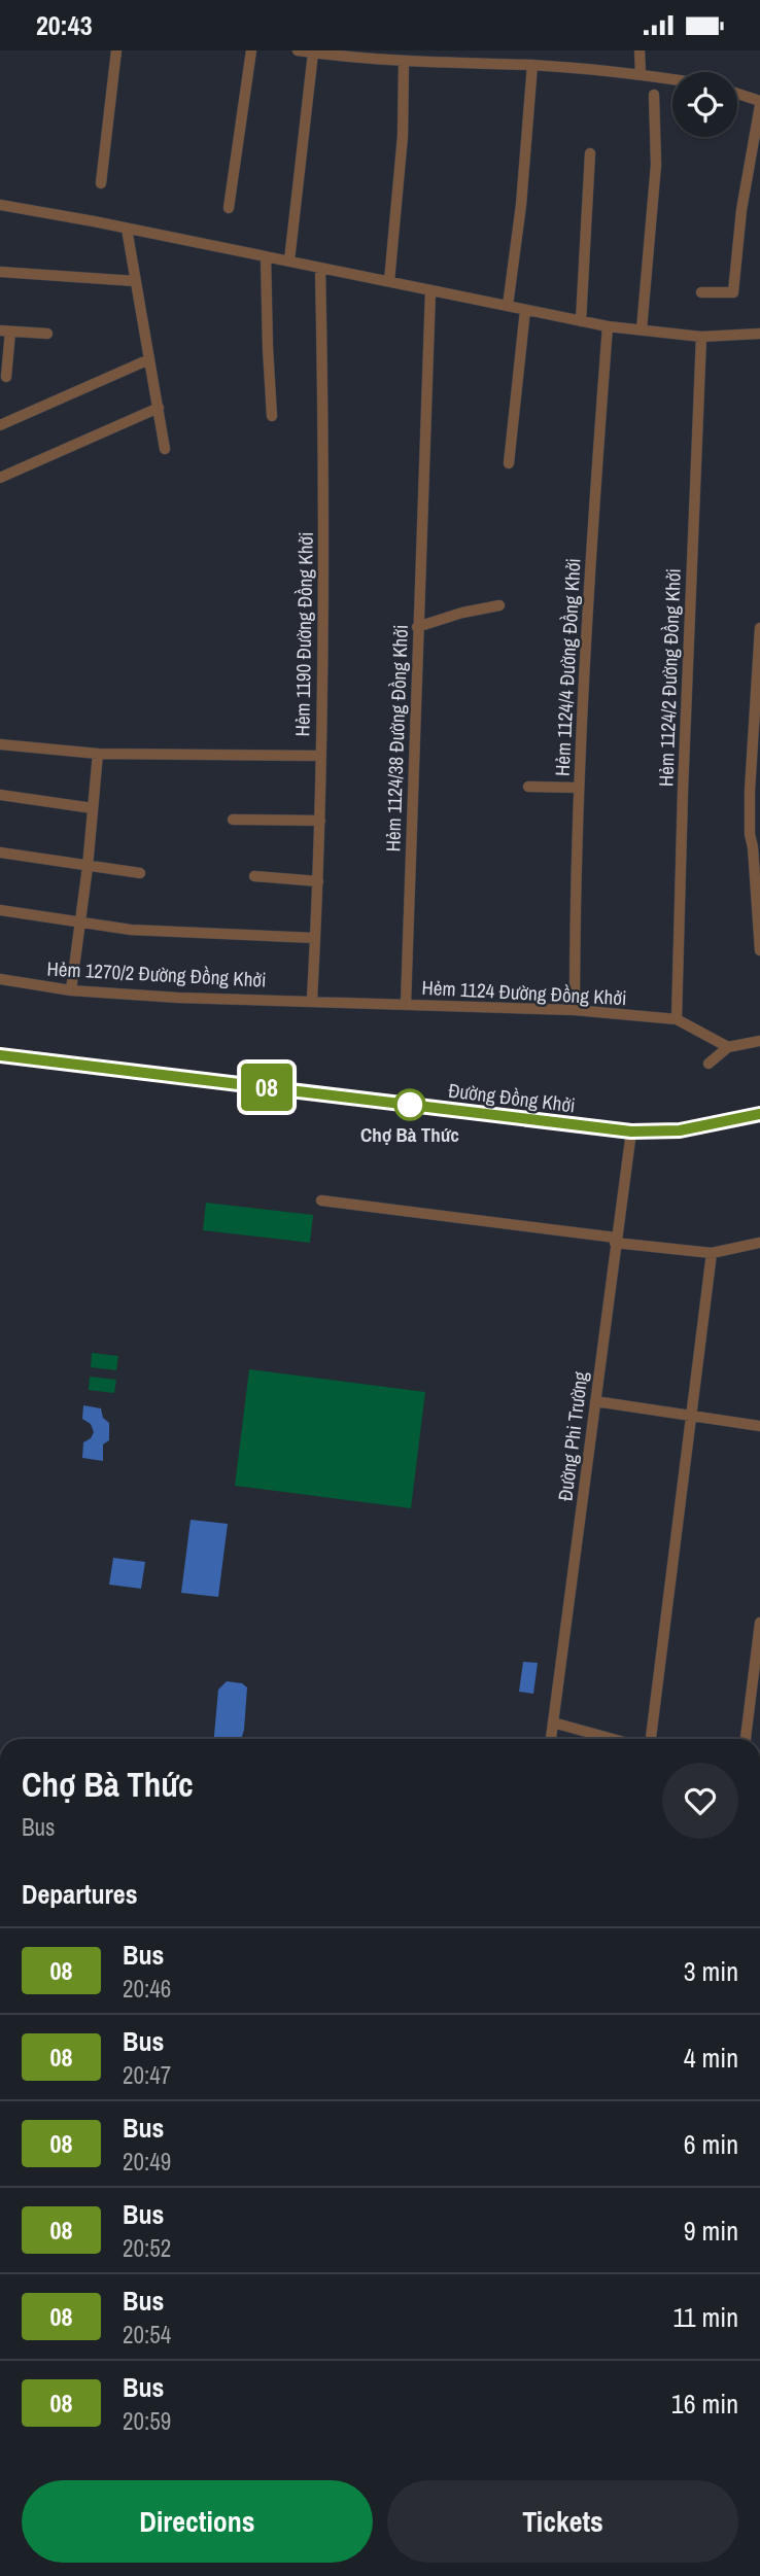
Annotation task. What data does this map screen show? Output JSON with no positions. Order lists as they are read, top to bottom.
{
  "streets": {
    "main road": ["Đường Đồng Khởi"],
    "street": [
      "Hẻm 1190 Đường Đồng Khởi",
      "Hẻm 1124/4 Đường Đồng Khởi",
      "Hẻm 1124/2 Đường Đồng Khởi",
      "Hẻm 1124/38 Đường Đồng Khởi",
      "Hẻm 1270/2 Đường Đồng Khởi",
      "Hẻm 1124 Đường Đồng Khởi",
      "Đường Phi Trường"
    ]
  },
  "crossings": [
    ["Hẻm 1190 Đường Đồng Khởi", "Hẻm 1270/2 Đường Đồng Khởi"],
    ["Hẻm 1190 Đường Đồng Khởi", "Hẻm 1124 Đường Đồng Khởi"],
    ["Hẻm 1124/4 Đường Đồng Khởi", "Hẻm 1124 Đường Đồng Khởi"],
    ["Hẻm 1124/2 Đường Đồng Khởi", "Hẻm 1124 Đường Đồng Khởi"],
    ["Hẻm 1124/38 Đường Đồng Khởi", "Hẻm 1124 Đường Đồng Khởi"],
    ["Hẻm 1270/2 Đường Đồng Khởi", "Hẻm 1124 Đường Đồng Khởi"],
    ["Đường Đồng Khởi", "Đường Phi Trường"]
  ],
  "places": ["Chợ Bà Thức"],
  "lines": ["bus line 08"],
  "page": {
    "status": "20:43",
    "on_map": "08",
    "heading": [
      ["Chợ Bà Thức", "Bus"],
      "Departures"
    ],
    "list": [
      {
        "mark": "08",
        "name": "Bus",
        "note": "20:46",
        "value": "3 min"
      },
      {
        "mark": "08",
        "name": "Bus",
        "note": "20:47",
        "value": "4 min"
      },
      {
        "mark": "08",
        "name": "Bus",
        "note": "20:49",
        "value": "6 min"
      },
      {
        "mark": "08",
        "name": "Bus",
        "note": "20:52",
        "value": "9 min"
      },
      {
        "mark": "08",
        "name": "Bus",
        "note": "20:54",
        "value": "11 min"
      },
      {
        "mark": "08",
        "name": "Bus",
        "note": "20:59",
        "value": "16 min"
      }
    ],
    "buttons": ["Directions", "Tickets"]
  }
}
